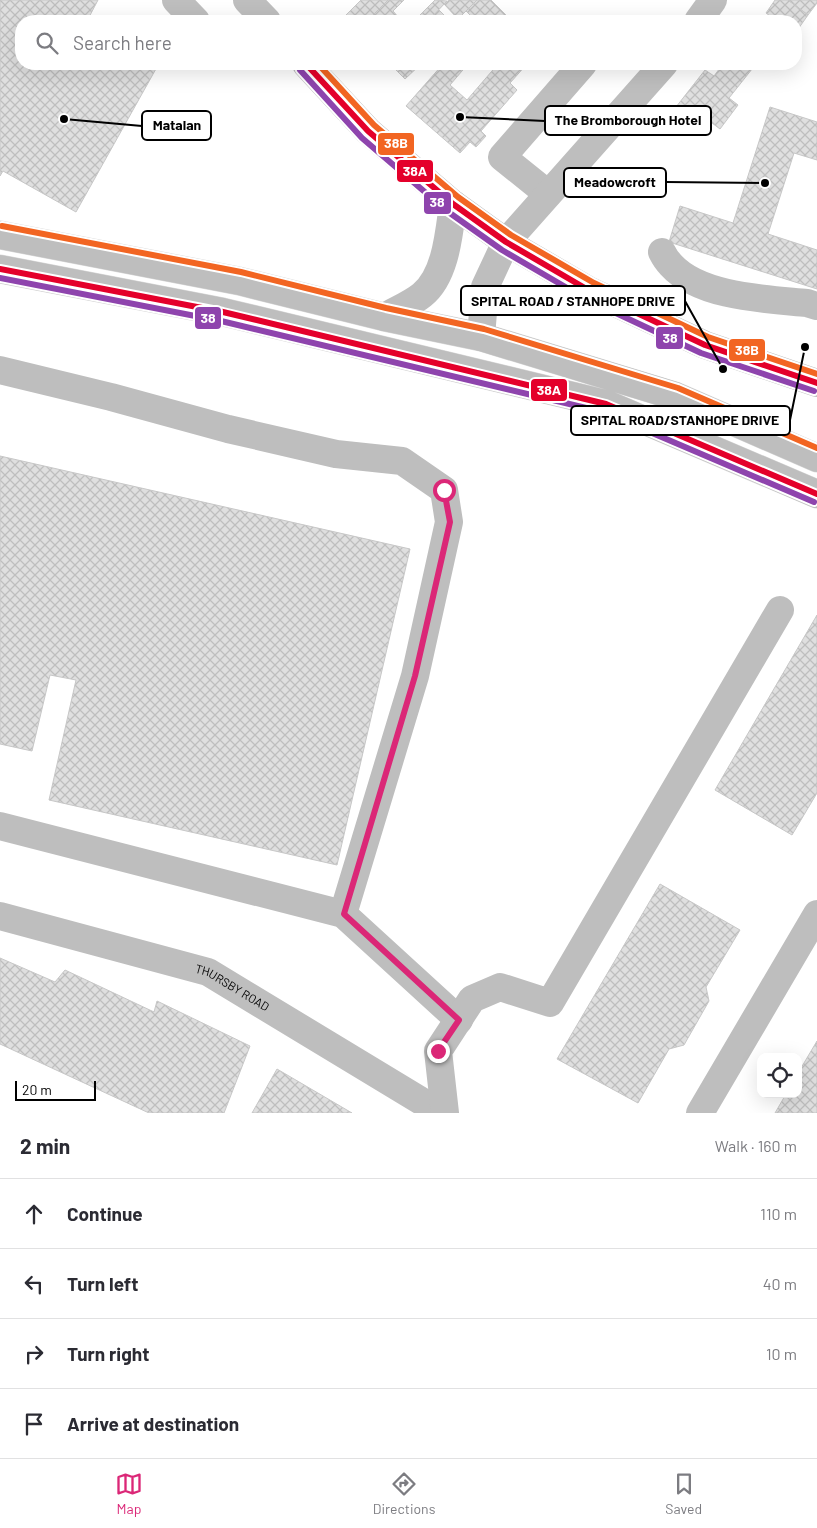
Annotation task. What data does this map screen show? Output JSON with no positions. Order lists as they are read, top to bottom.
{
  "streets": {
    "main road": ["THURSBY ROAD"]
  },
  "places": [
    "The Bromborough Hotel",
    "Matalan",
    "Meadowcroft",
    "SPITAL ROAD/STANHOPE DRIVE",
    "SPITAL ROAD / STANHOPE DRIVE"
  ],
  "lines": ["transit line 38A", "transit line 38", "transit line 38B"],
  "scale_bar": "20 m",
  "page": {
    "search": "Search here",
    "scale": "20 m",
    "heading": ["2 min", "Walk · 160 m"],
    "list": [
      ["Continue", "110 m"],
      ["Turn left", "40 m"],
      ["Turn right", "10 m"],
      "Arrive at destination"
    ],
    "nav": ["Map", "Directions", "Saved"]
  }
}
